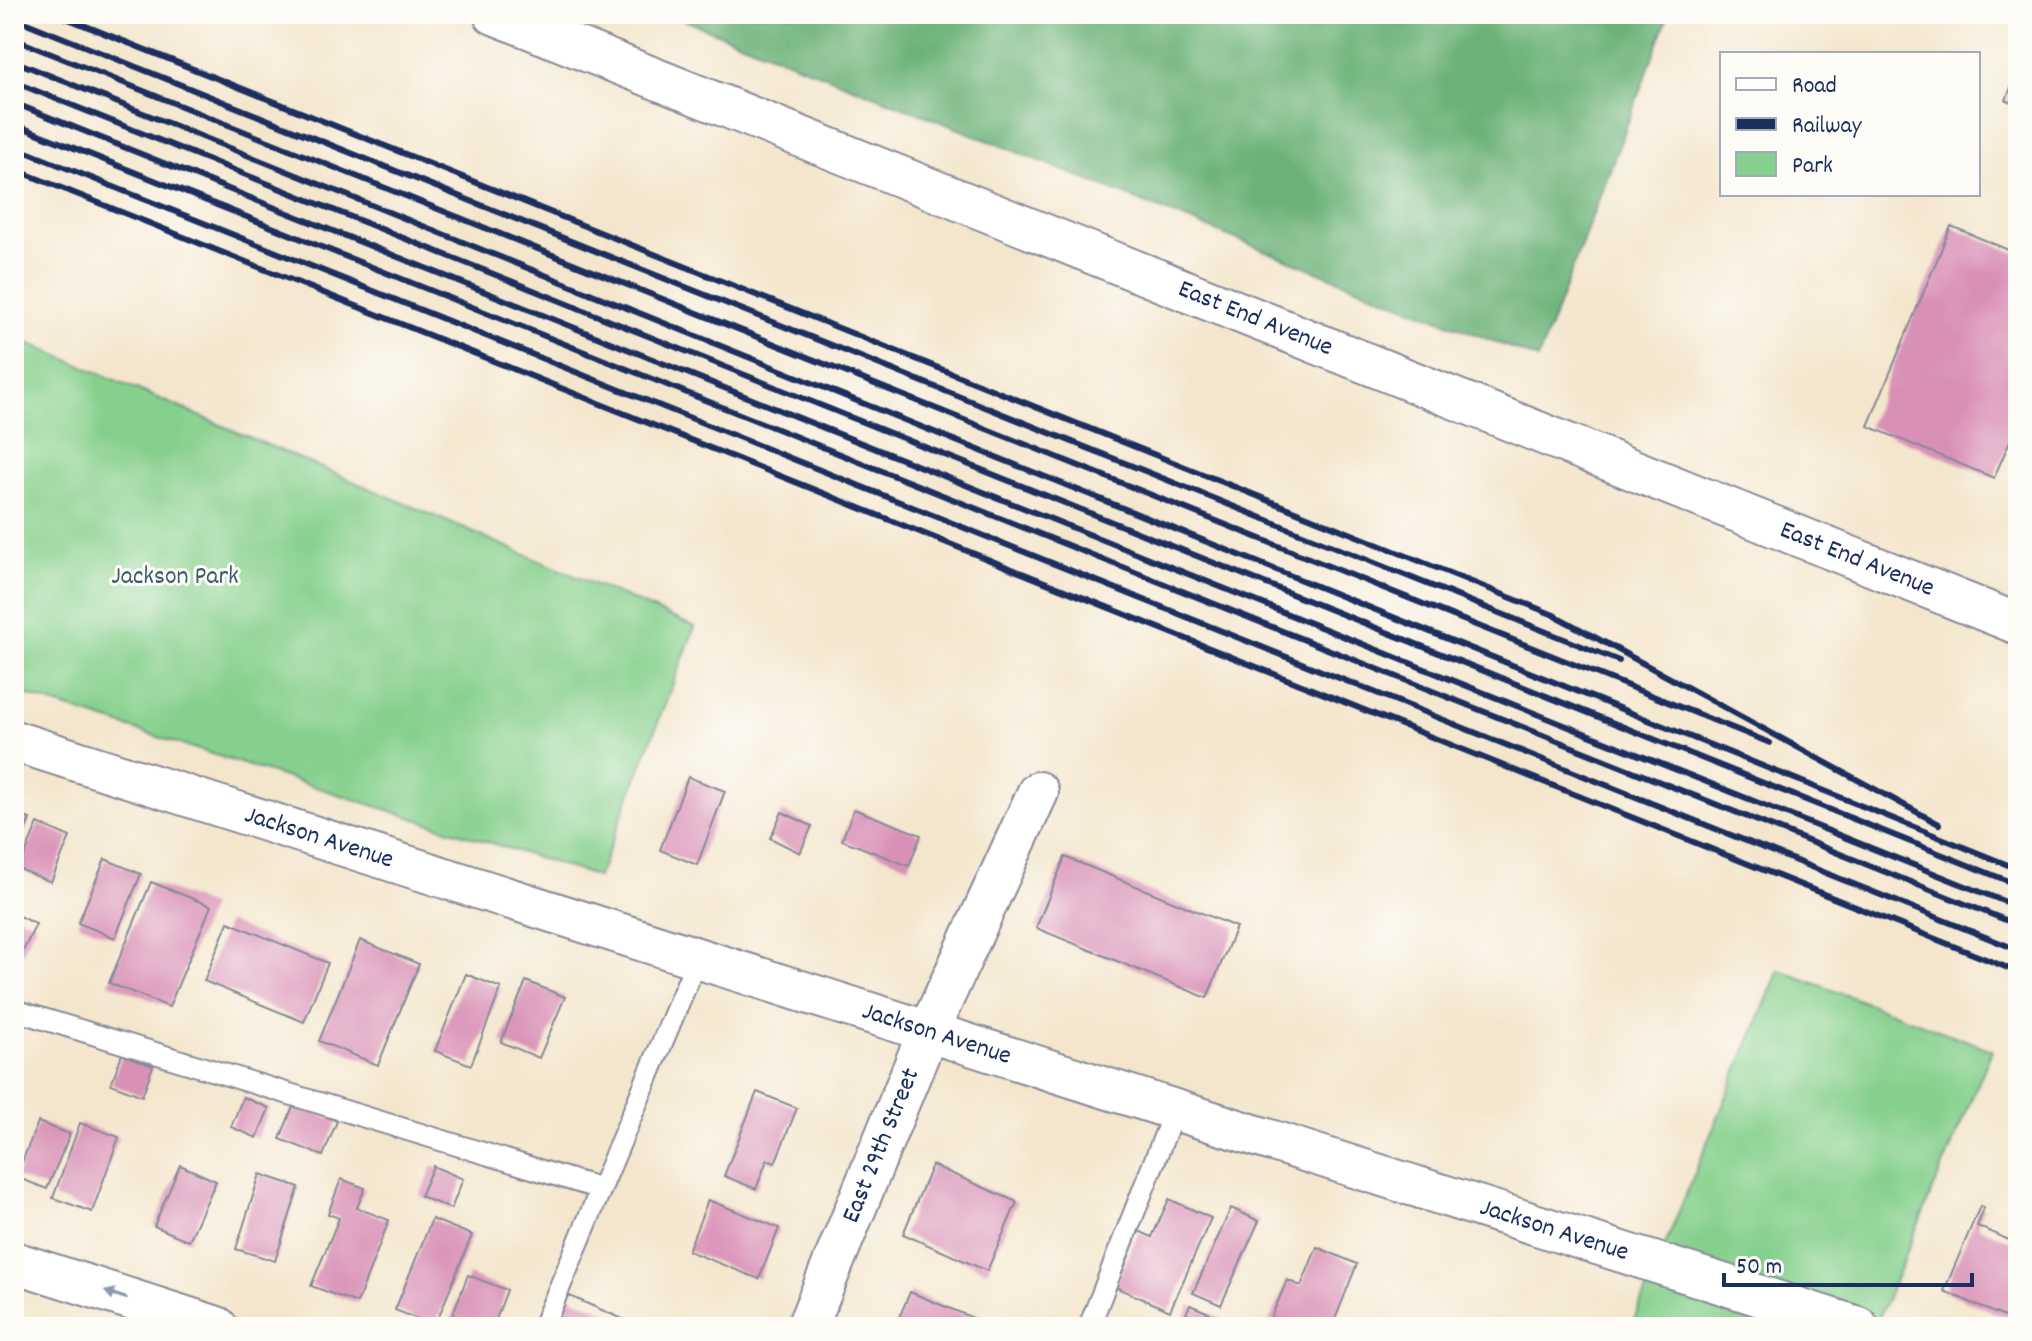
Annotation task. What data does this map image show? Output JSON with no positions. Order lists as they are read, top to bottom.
{
  "streets": {
    "street": ["East End Avenue", "Jackson Avenue", "East 29th Street"]
  },
  "crossings": [
    ["Jackson Avenue", "East 29th Street"]
  ],
  "parks": ["Jackson Park"],
  "legend": ["Road", "Railway", "Park"],
  "scale_bar": "50 m"
}
